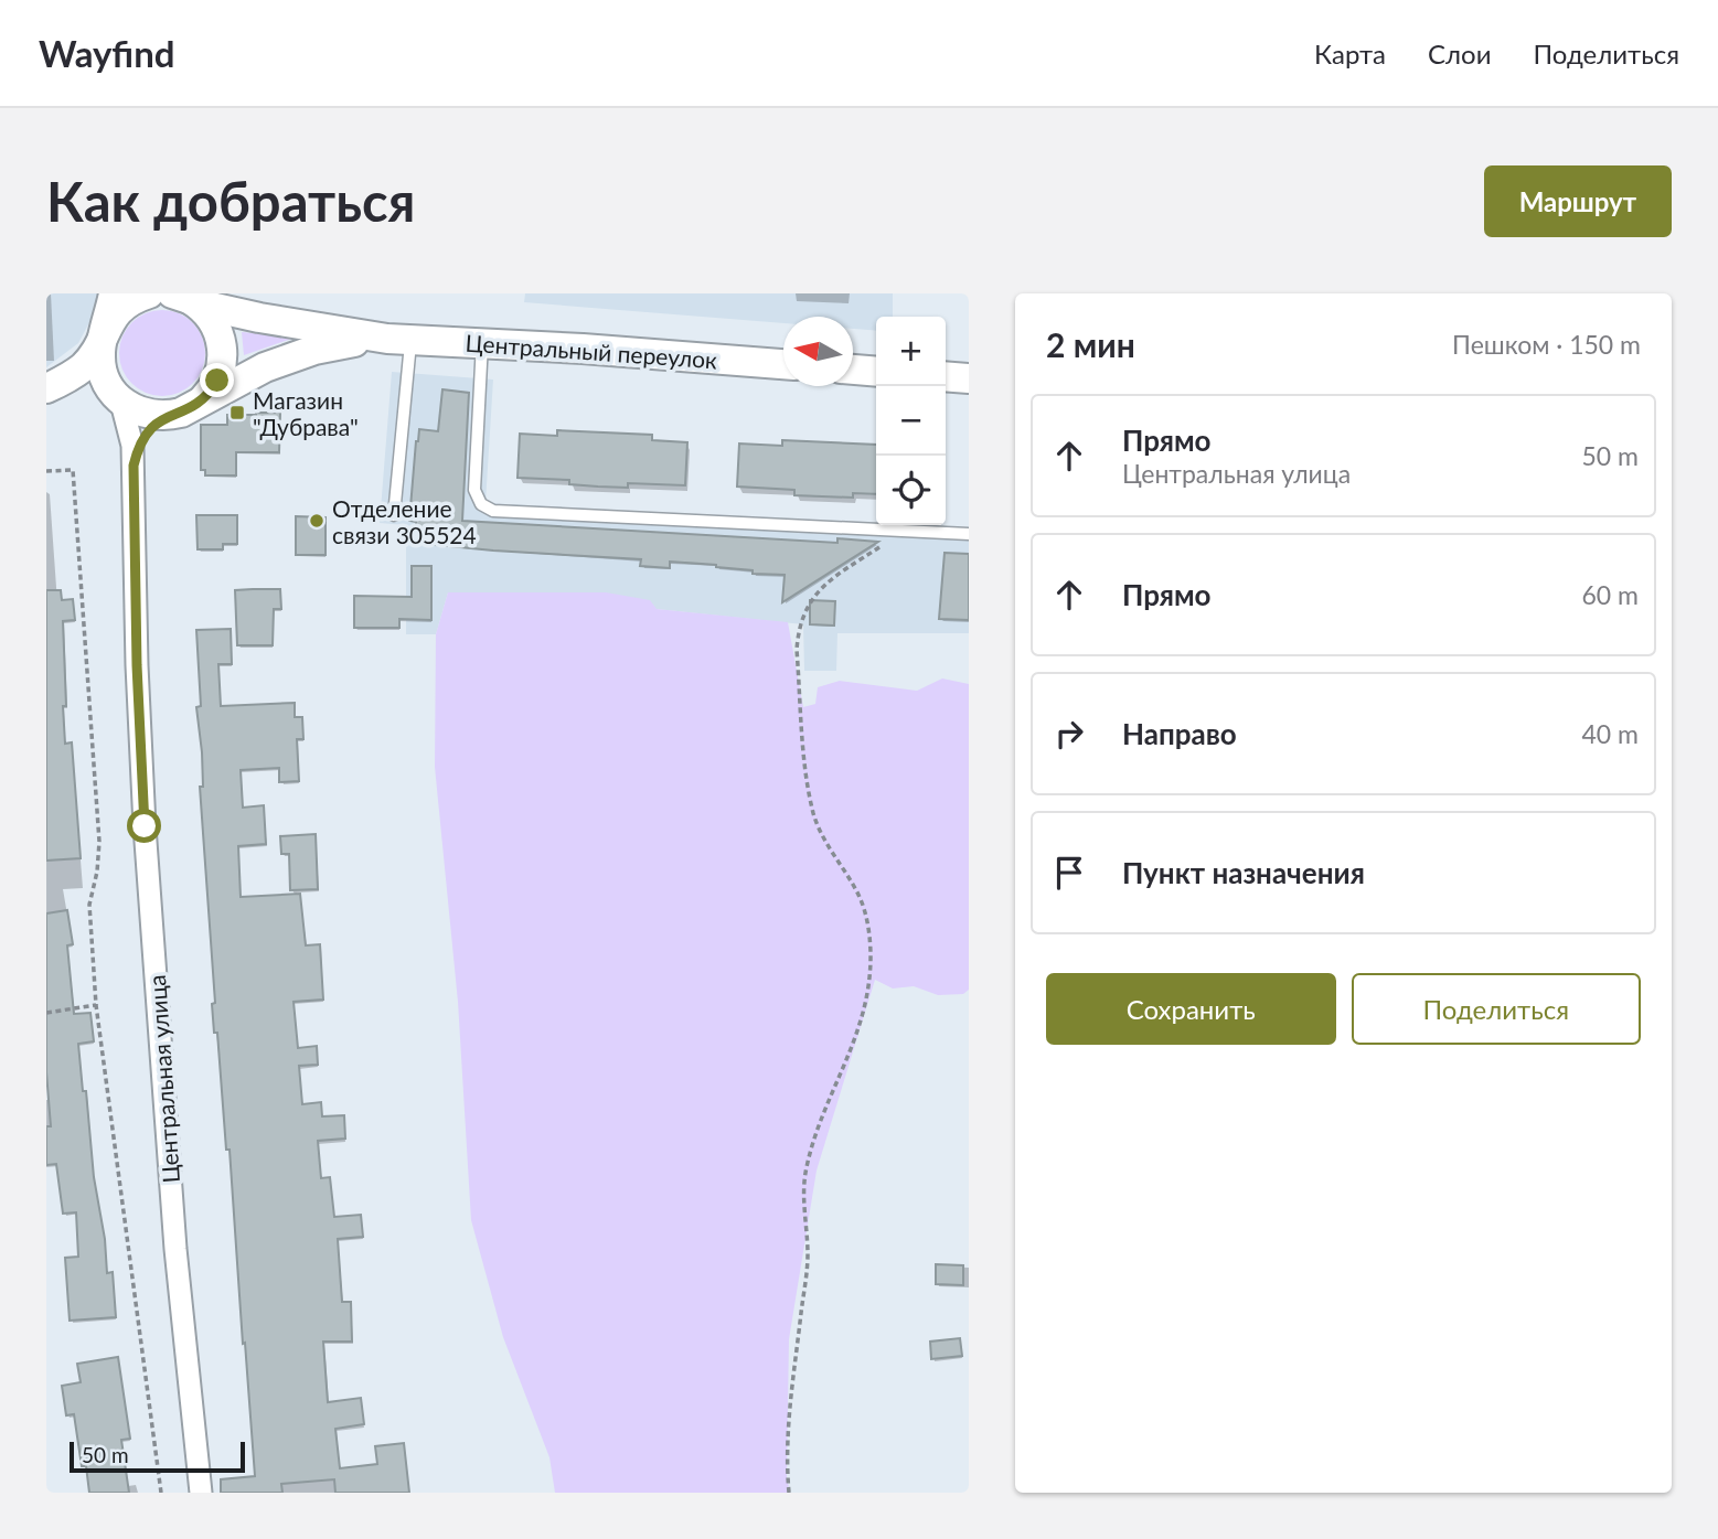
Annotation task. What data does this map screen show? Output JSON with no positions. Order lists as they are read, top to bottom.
{
  "streets": {
    "main road": ["Центральный переулок"],
    "street": ["Центральная улица"]
  },
  "places": {
    "transit": ["Магазин \"Дубрава\""],
    "other": ["Отделение связи 305524"]
  },
  "scale_bar": "50 m",
  "north": "left",
  "page": {
    "header": "Wayfind",
    "nav": ["Карта", "Слои", "Поделиться"],
    "buttons": [
      "Маршрут",
      ["Сохранить", "Поделиться"]
    ],
    "title": "Как добраться",
    "heading": ["2 мин", "Пешком · 150 m"],
    "map_buttons": ["+", "−"],
    "list": [
      ["Прямо", "Центральная улица", "50 m"],
      ["Прямо", "60 m"],
      ["Направо", "40 m"],
      "Пункт назначения"
    ],
    "scale": "50 m"
  }
}
